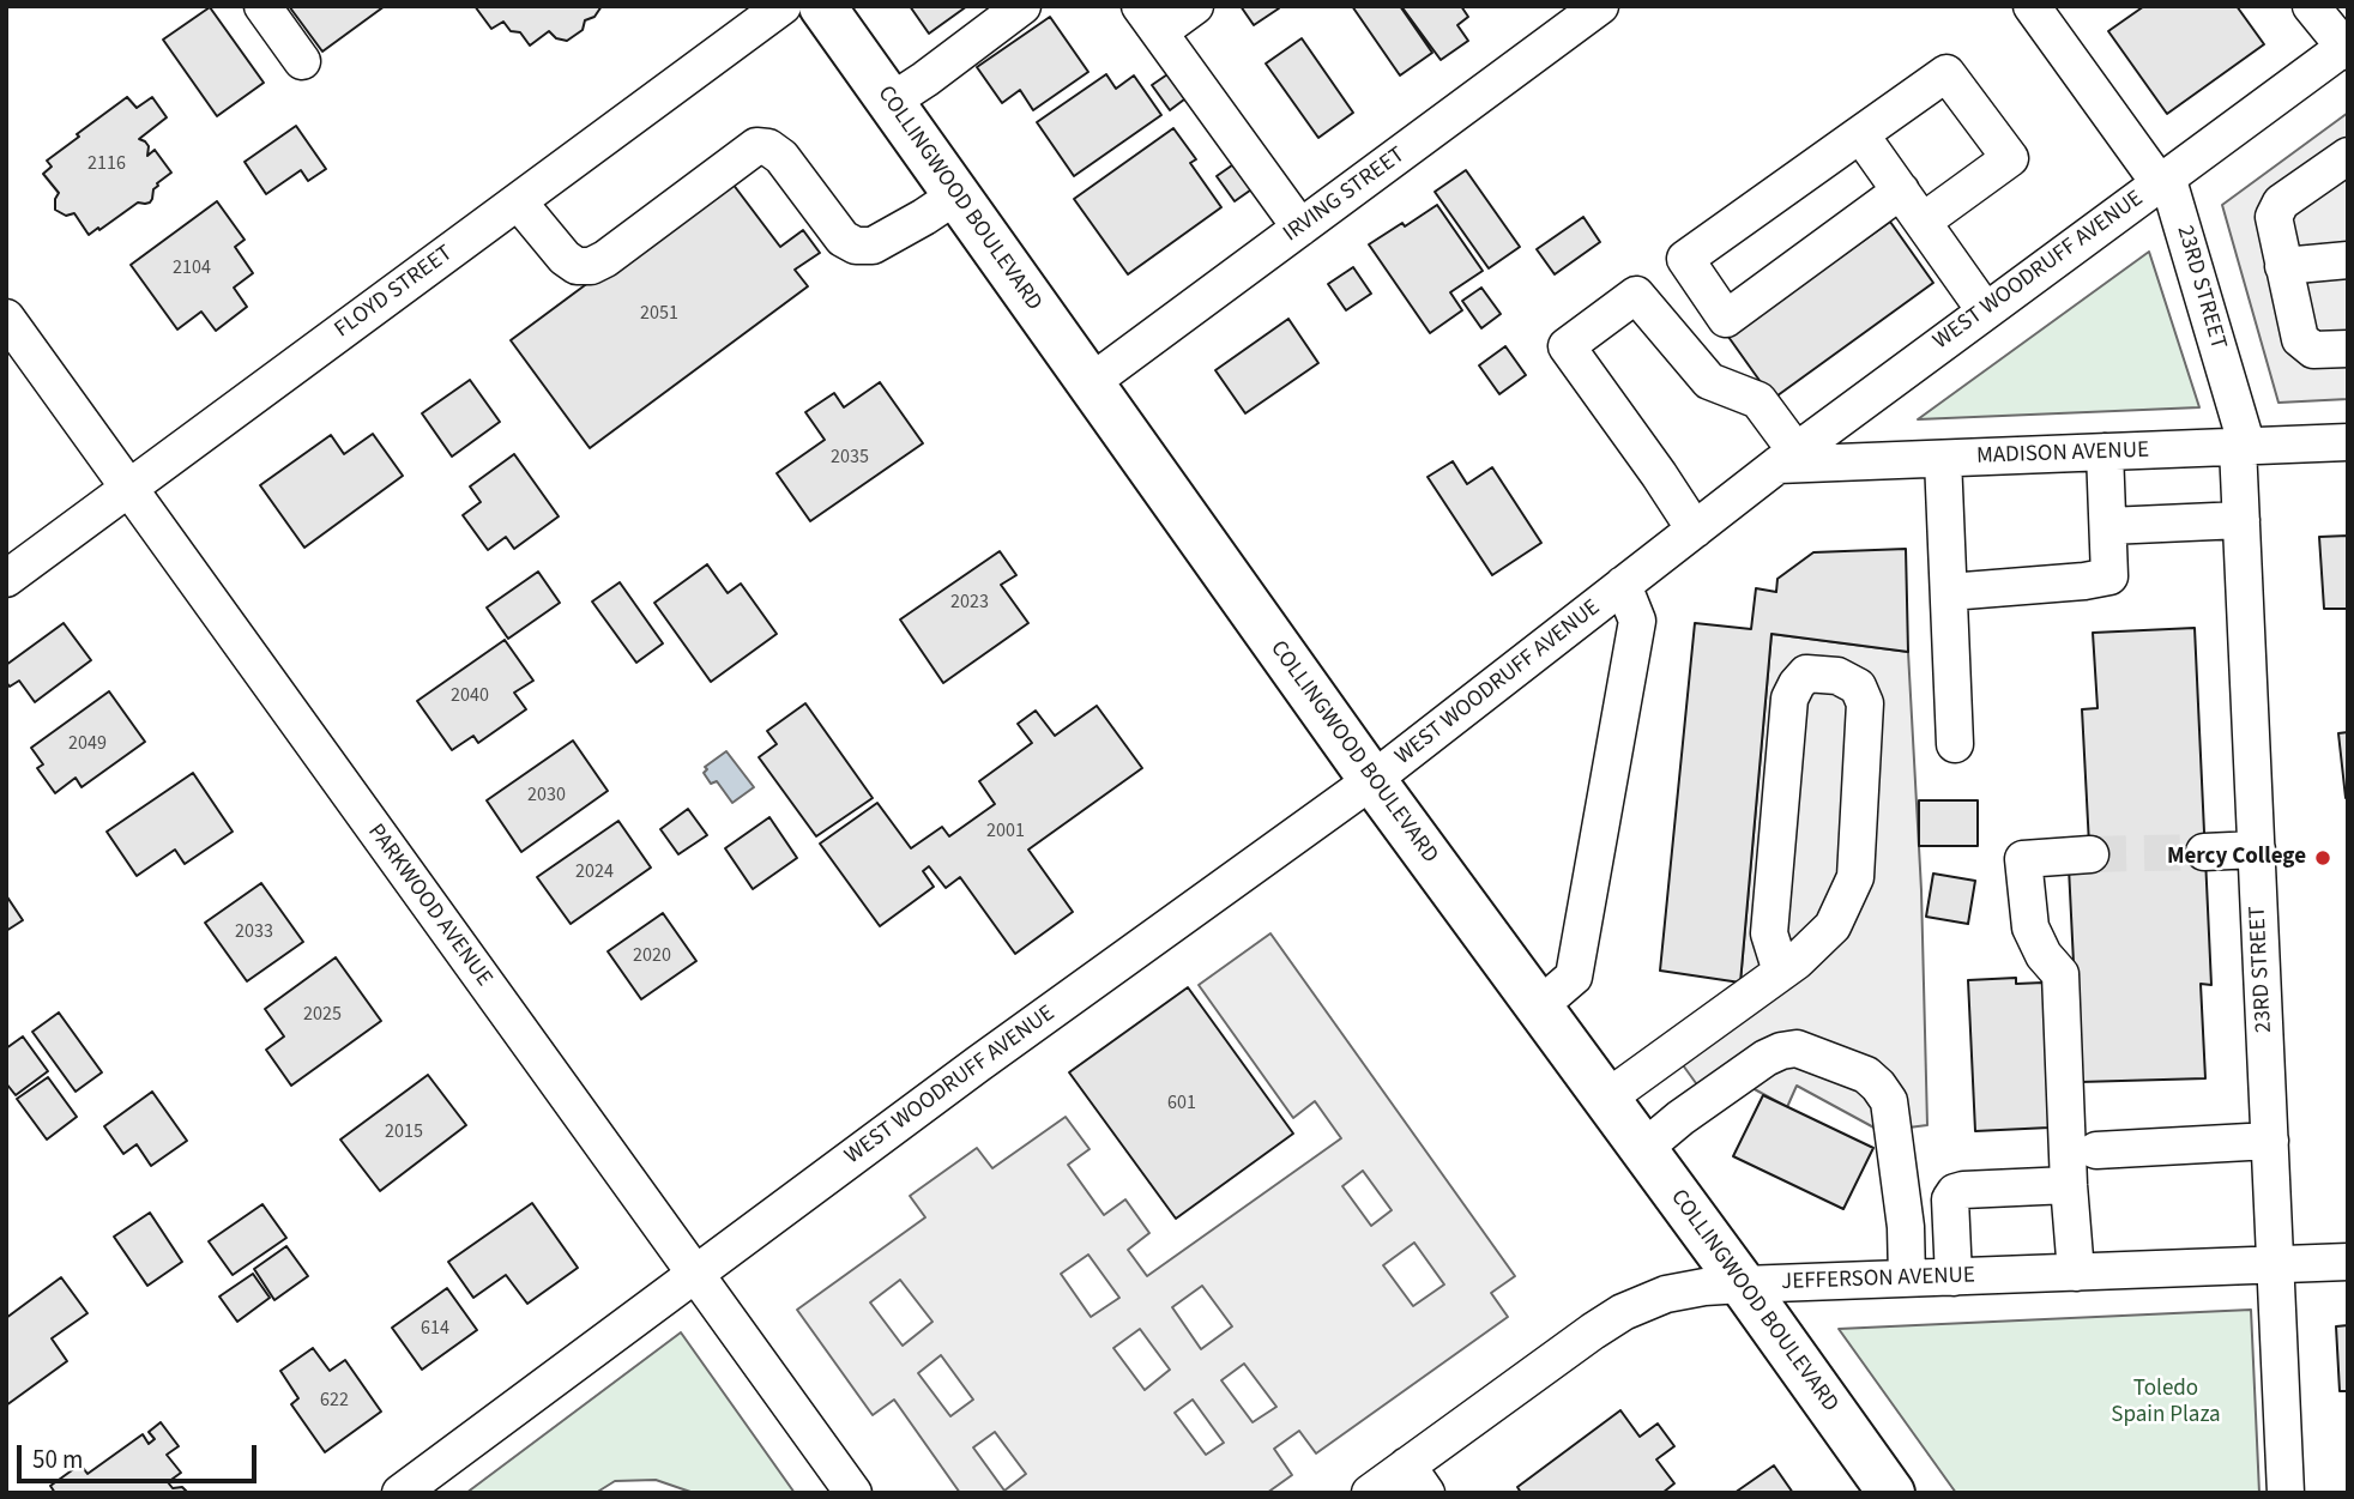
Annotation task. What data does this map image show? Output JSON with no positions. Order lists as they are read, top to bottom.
{
  "streets": {
    "main road": ["COLLINGWOOD BOULEVARD"],
    "street": [
      "IRVING STREET",
      "WEST WOODRUFF AVENUE",
      "23RD STREET",
      "FLOYD STREET",
      "MADISON AVENUE",
      "PARKWOOD AVENUE",
      "JEFFERSON AVENUE"
    ]
  },
  "crossings": [
    ["IRVING STREET", "COLLINGWOOD BOULEVARD"],
    ["COLLINGWOOD BOULEVARD", "WEST WOODRUFF AVENUE"],
    ["COLLINGWOOD BOULEVARD", "JEFFERSON AVENUE"],
    ["WEST WOODRUFF AVENUE", "23RD STREET"],
    ["WEST WOODRUFF AVENUE", "MADISON AVENUE"],
    ["WEST WOODRUFF AVENUE", "PARKWOOD AVENUE"],
    ["23RD STREET", "MADISON AVENUE"],
    ["23RD STREET", "JEFFERSON AVENUE"],
    ["FLOYD STREET", "PARKWOOD AVENUE"]
  ],
  "parks": ["Toledo Spain Plaza"],
  "places": ["Mercy College"],
  "house_numbers": [
    "2116",
    "2104",
    "2051",
    "2035",
    "2023",
    "2040",
    "2049",
    "2030",
    "2001",
    "2024",
    "2033",
    "2020",
    "2025",
    "601",
    "2015",
    "614",
    "622"
  ],
  "scale_bar": "50 m"
}
